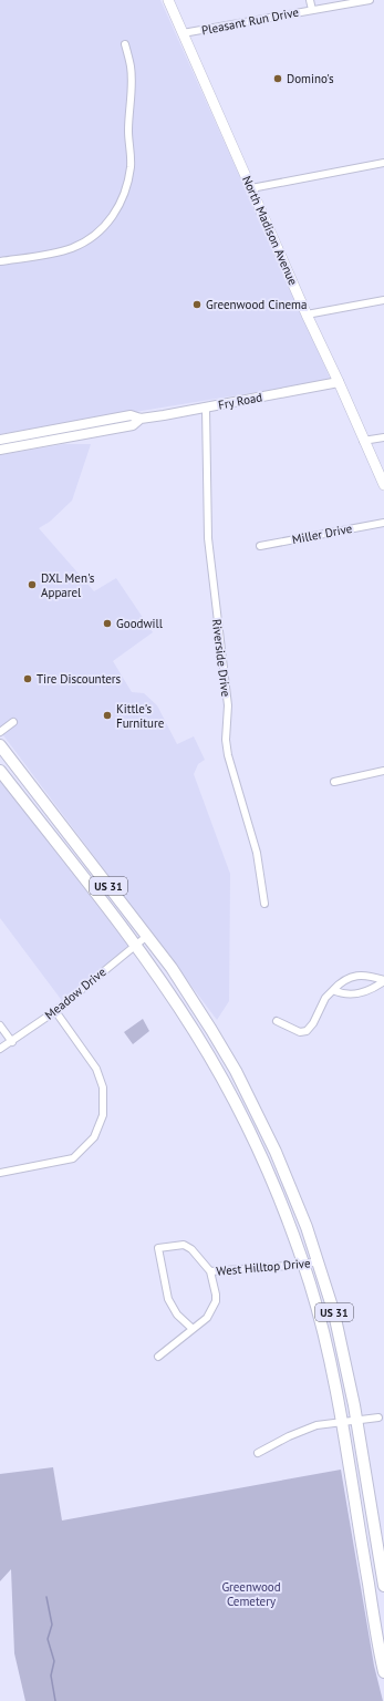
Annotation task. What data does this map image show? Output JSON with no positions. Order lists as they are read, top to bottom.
{
  "streets": {
    "main road": ["North Madison Avenue", "US 31"],
    "street": [
      "Pleasant Run Drive",
      "Fry Road",
      "Miller Drive",
      "Riverside Drive",
      "Meadow Drive",
      "West Hilltop Drive"
    ]
  },
  "crossings": [
    ["Pleasant Run Drive", "North Madison Avenue"],
    ["North Madison Avenue", "Fry Road"],
    ["Fry Road", "Riverside Drive"],
    ["US 31", "Meadow Drive"],
    ["US 31", "West Hilltop Drive"]
  ],
  "parks": ["Greenwood Cemetery"],
  "places": [
    "Domino's",
    "Greenwood Cinema",
    "DXL Men's Apparel",
    "Goodwill",
    "Tire Discounters",
    "Kittle's Furniture"
  ]
}
